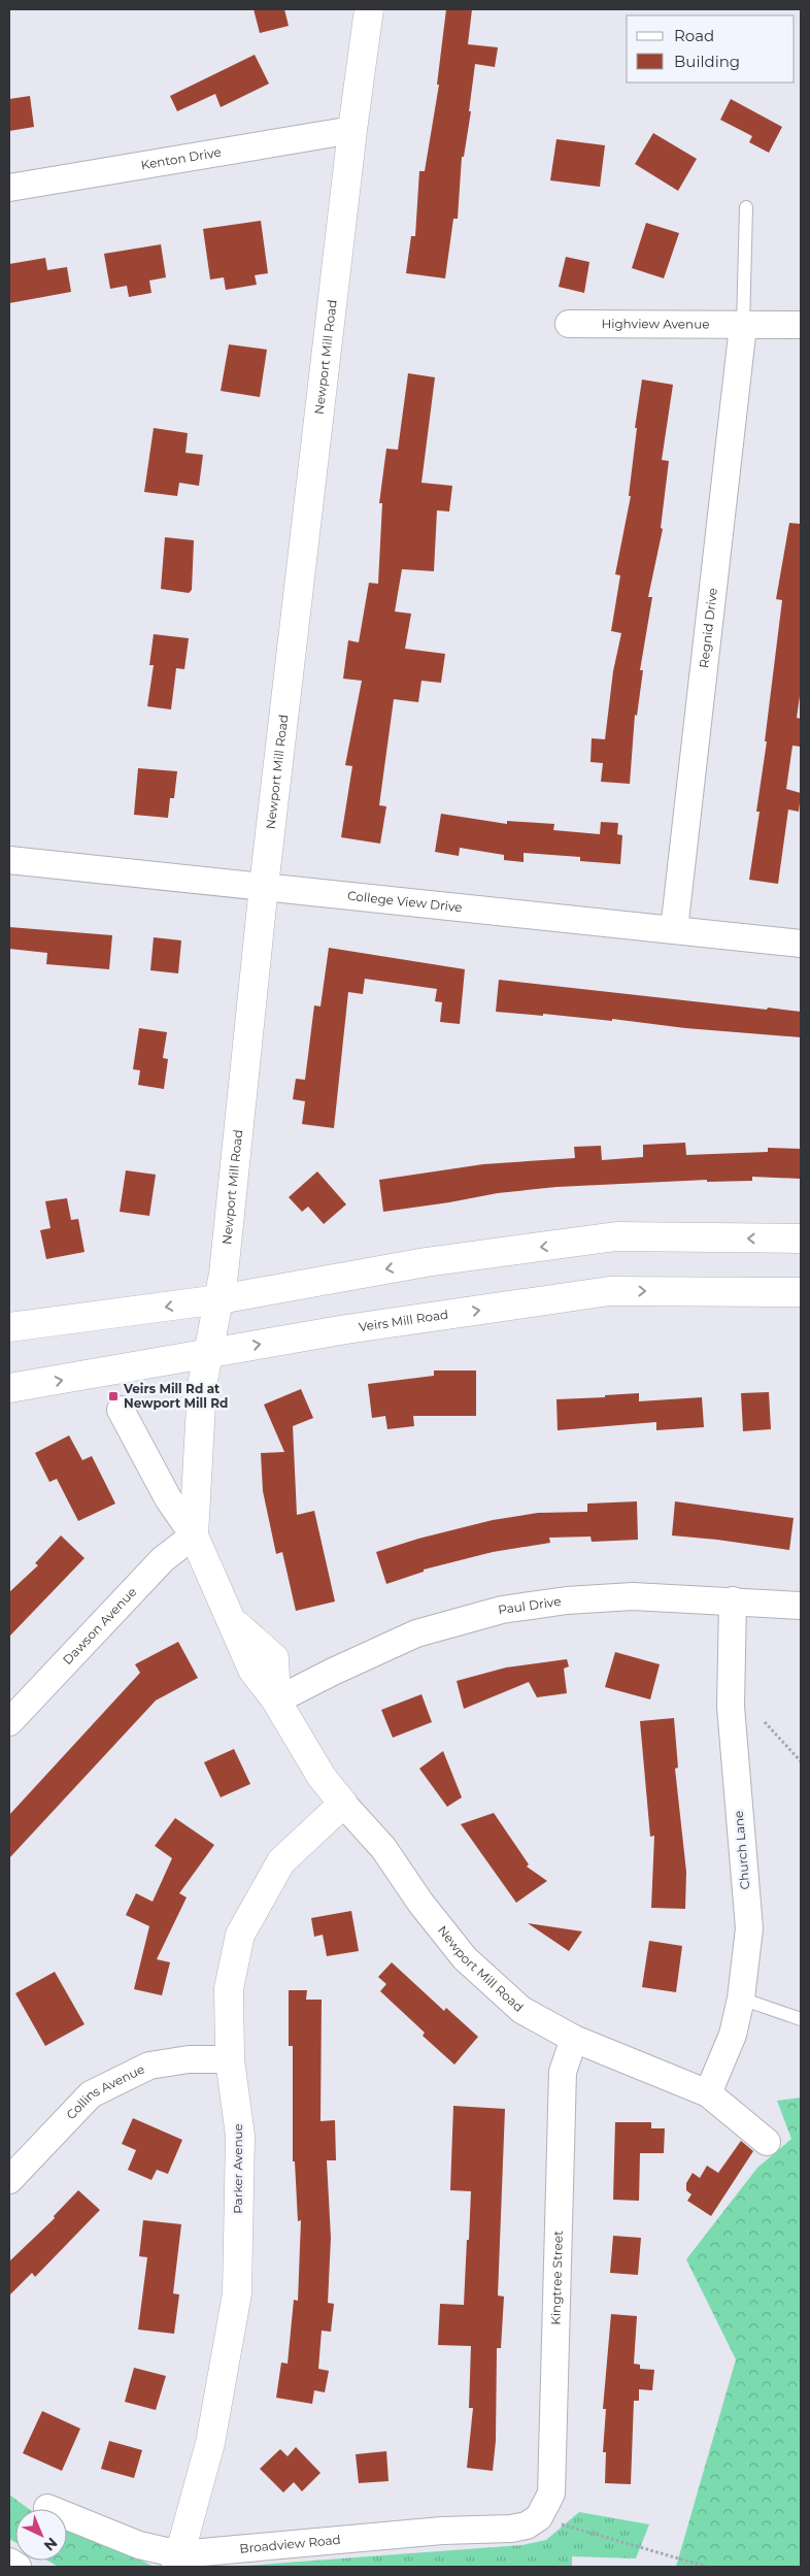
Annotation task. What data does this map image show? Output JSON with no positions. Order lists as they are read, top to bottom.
{
  "streets": {
    "street": [
      "Kenton Drive",
      "Highview Avenue",
      "Newport Mill Road",
      "Regnid Drive",
      "College View Drive",
      "Veirs Mill Road",
      "Paul Drive",
      "Dawson Avenue",
      "Church Lane",
      "Collins Avenue",
      "Parker Avenue",
      "Kingtree Street",
      "Broadview Road"
    ]
  },
  "crossings": [
    ["Kenton Drive", "Newport Mill Road"],
    ["Highview Avenue", "Regnid Drive"],
    ["Newport Mill Road", "College View Drive"],
    ["Newport Mill Road", "Veirs Mill Road"],
    ["Newport Mill Road", "Paul Drive"],
    ["Newport Mill Road", "Dawson Avenue"],
    ["Newport Mill Road", "Church Lane"],
    ["Newport Mill Road", "Parker Avenue"],
    ["Newport Mill Road", "Kingtree Street"],
    ["Regnid Drive", "College View Drive"],
    ["Paul Drive", "Church Lane"],
    ["Collins Avenue", "Parker Avenue"],
    ["Parker Avenue", "Broadview Road"],
    ["Kingtree Street", "Broadview Road"]
  ],
  "places": {
    "transit": ["Veirs Mill Rd at Newport Mill Rd"]
  },
  "legend": ["Road", "Building"],
  "north": "bottom right"
}
